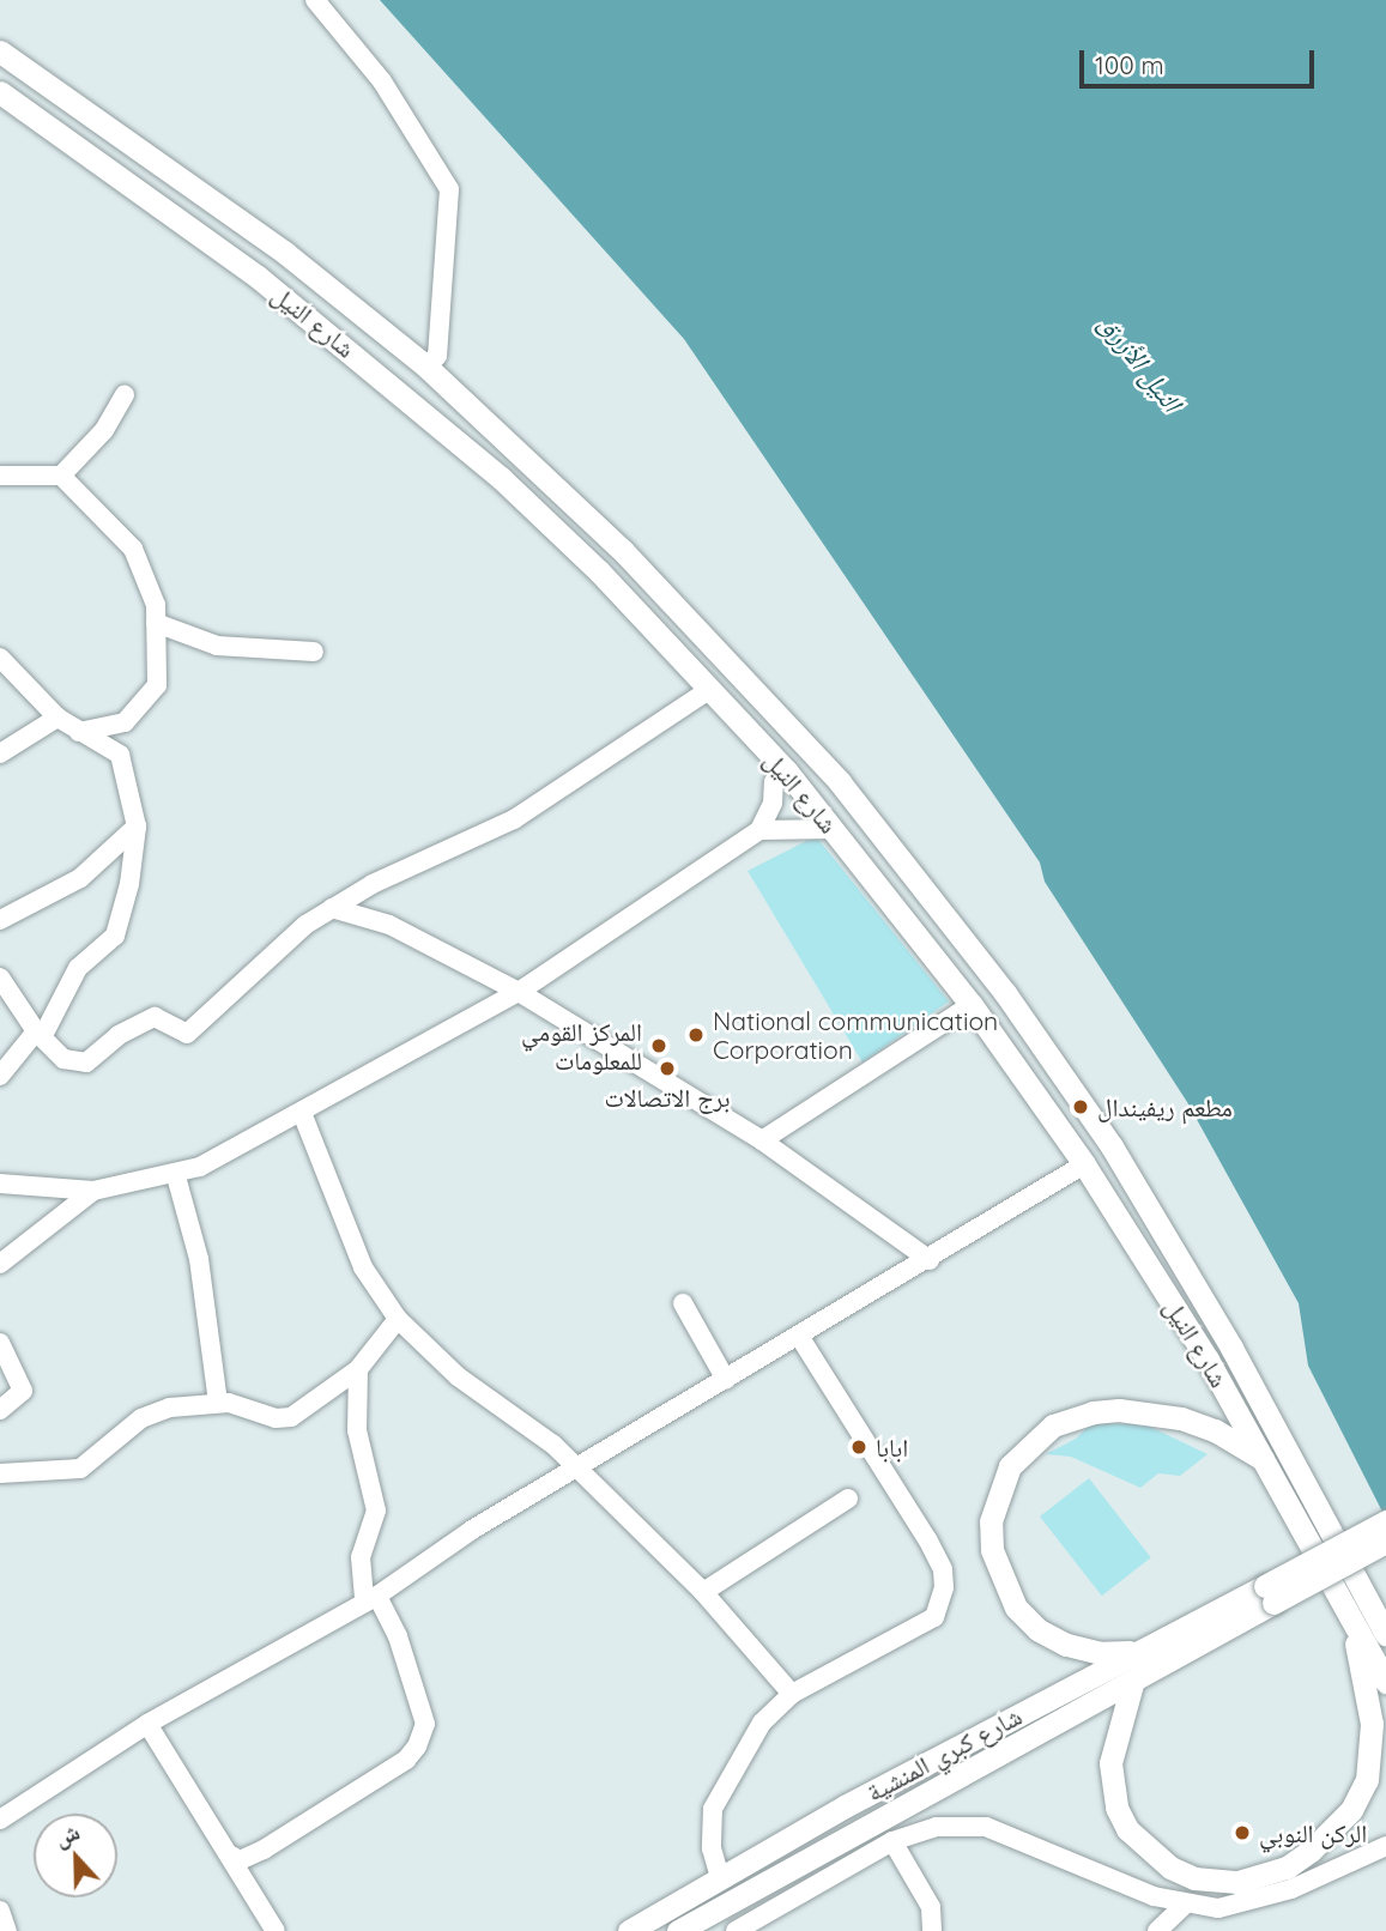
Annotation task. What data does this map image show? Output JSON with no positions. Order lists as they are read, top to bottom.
{
  "streets": {
    "main road": ["شارع النيل", "شارع كبري المنشية"]
  },
  "water": ["النيل الأزرق"],
  "places": [
    "National communication Corporation",
    "المركز القومي للمعلومات",
    "برج الاتصالات",
    "مطعم ريفيندال",
    "ابابا",
    "الركن النوبي"
  ],
  "scale_bar": "100 m",
  "north": "top"
}
